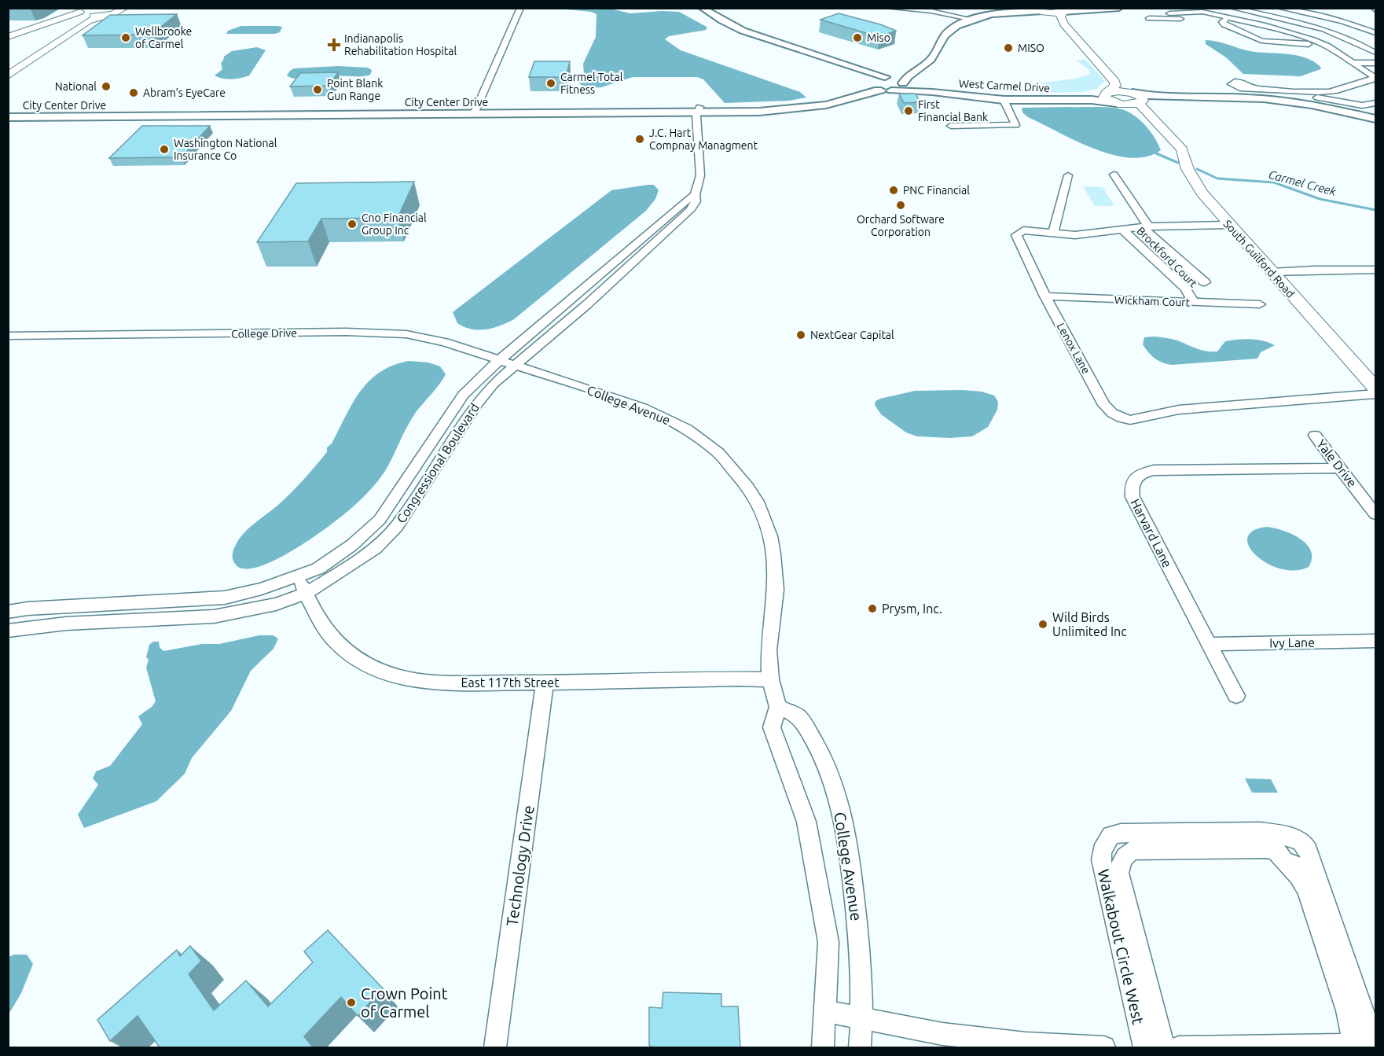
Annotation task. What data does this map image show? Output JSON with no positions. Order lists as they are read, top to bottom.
{
  "streets": {
    "main road": ["South Guilford Road"],
    "street": [
      "West Carmel Drive",
      "City Center Drive",
      "Brockford Court",
      "Wickham Court",
      "College Drive",
      "Lenox Lane",
      "College Avenue",
      "Congressional Boulevard",
      "Yale Drive",
      "Harvard Lane",
      "Ivy Lane",
      "East 117th Street",
      "Technology Drive",
      "Walkabout Circle West"
    ]
  },
  "crossings": [
    ["West Carmel Drive", "City Center Drive"],
    ["West Carmel Drive", "South Guilford Road"],
    ["City Center Drive", "Congressional Boulevard"],
    ["Brockford Court", "Wickham Court"],
    ["Brockford Court", "Lenox Lane"],
    ["South Guilford Road", "Lenox Lane"],
    ["Wickham Court", "Lenox Lane"],
    ["College Drive", "College Avenue"],
    ["College Drive", "Congressional Boulevard"],
    ["College Avenue", "Congressional Boulevard"],
    ["College Avenue", "East 117th Street"],
    ["Congressional Boulevard", "East 117th Street"],
    ["Yale Drive", "Harvard Lane"],
    ["Harvard Lane", "Ivy Lane"],
    ["East 117th Street", "Technology Drive"]
  ],
  "water": ["Carmel Creek"],
  "places": {
    "other": [
      "Wellbrooke of Carmel",
      "Miso",
      "MISO",
      "Carmel Total Fitness",
      "National",
      "Point Blank Gun Range",
      "Abram’s EyeCare",
      "First Financial Bank",
      "J.C. Hart Compnay Managment",
      "Washington National Insurance Co",
      "PNC Financial",
      "Orchard Software Corporation",
      "Cno Financial Group Inc",
      "NextGear Capital",
      "Prysm, Inc.",
      "Wild Birds Unlimited Inc",
      "Crown Point of Carmel"
    ],
    "health": ["Indianapolis Rehabilitation Hospital"]
  }
}
